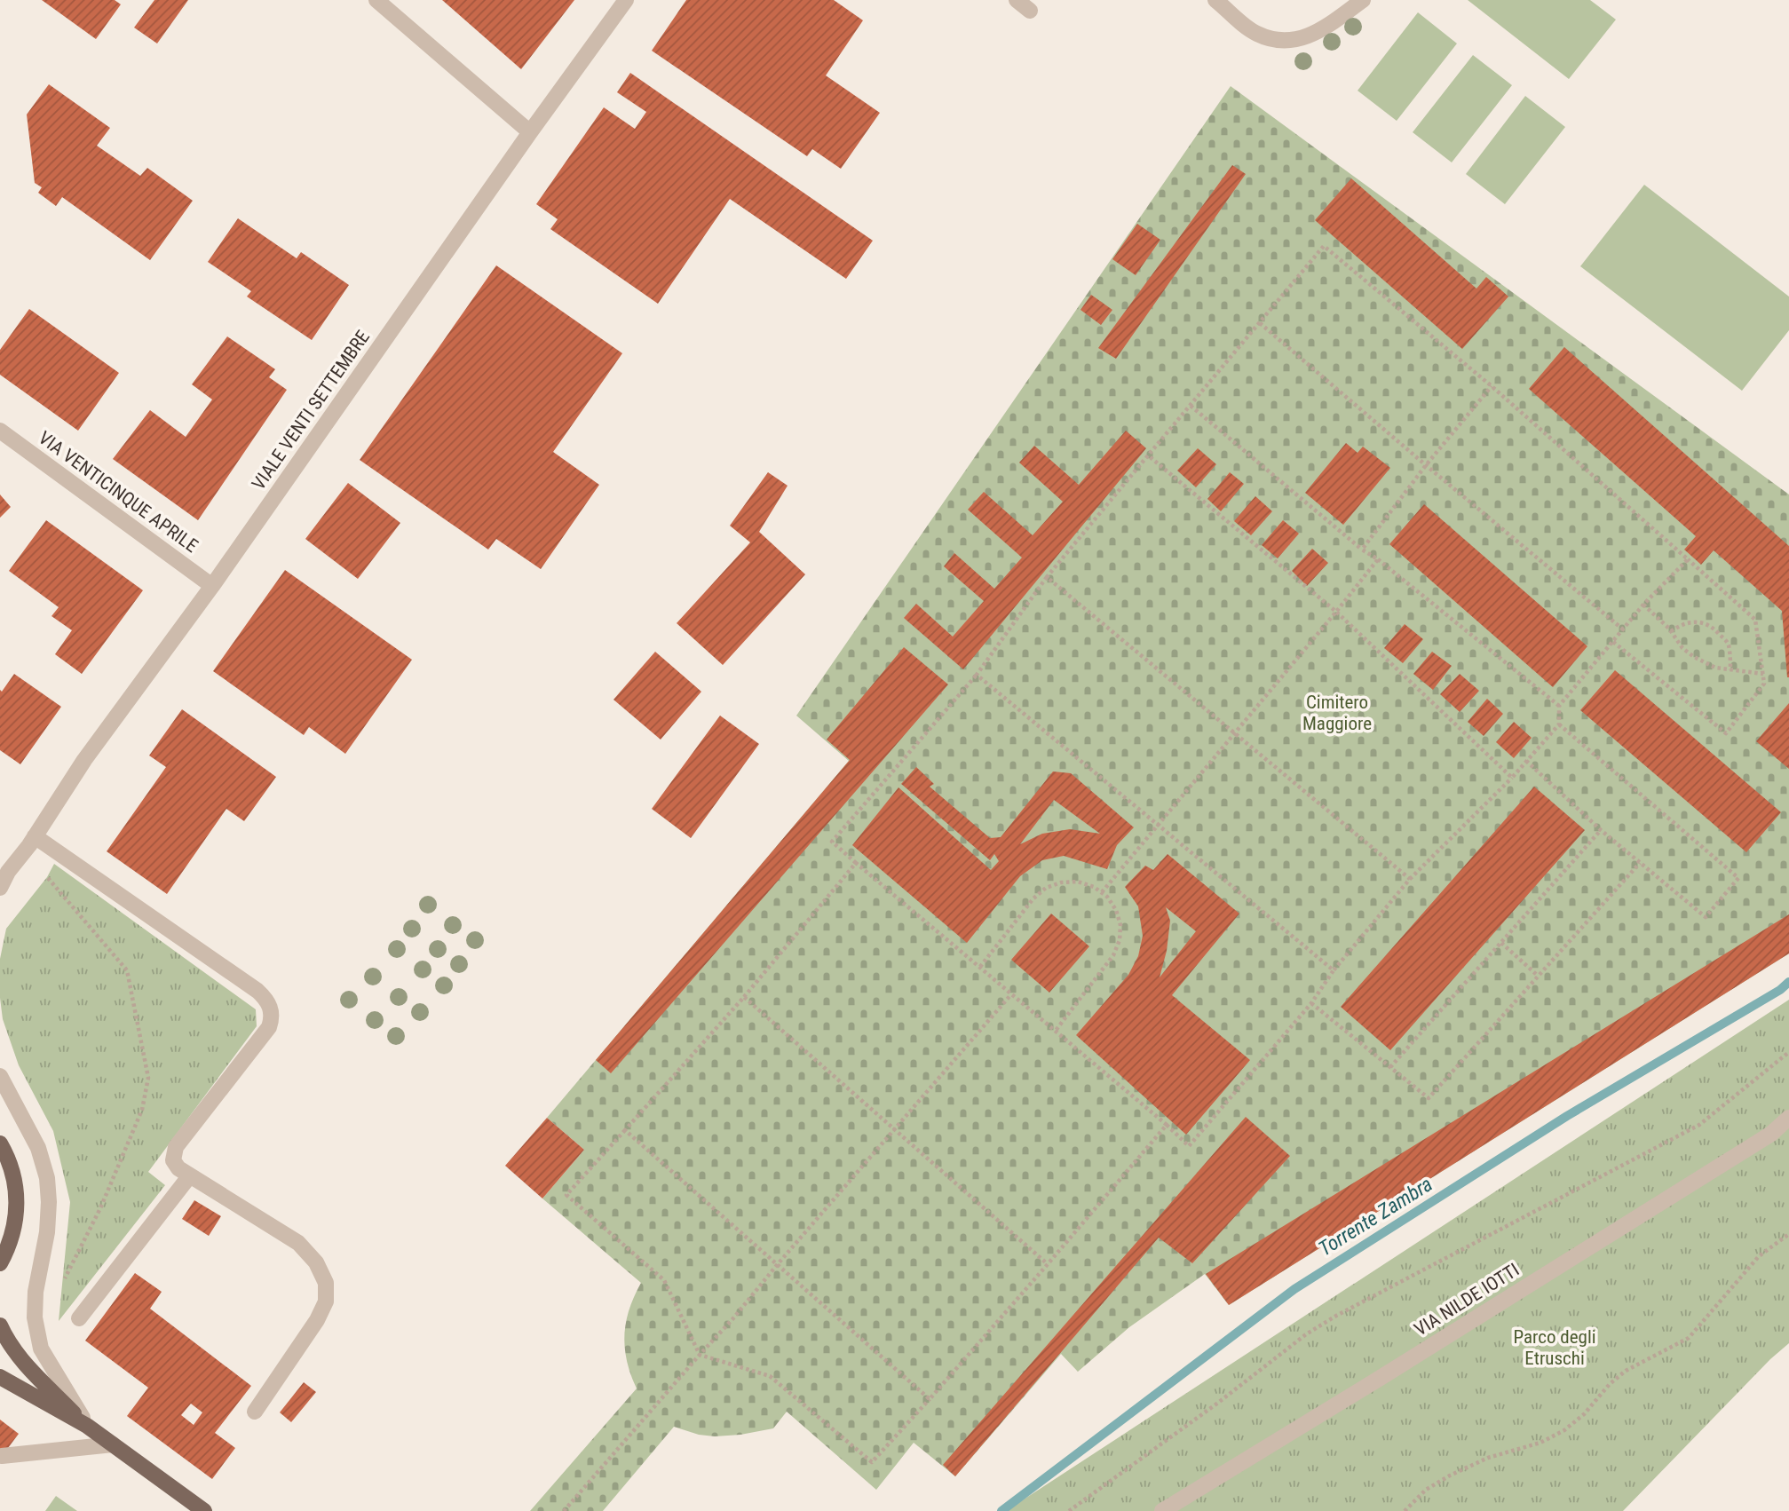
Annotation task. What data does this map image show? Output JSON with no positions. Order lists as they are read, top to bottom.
{
  "streets": {
    "street": ["VIALE VENTI SETTEMBRE", "VIA VENTICINQUE APRILE", "VIA NILDE IOTTI"]
  },
  "crossings": [
    ["VIALE VENTI SETTEMBRE", "VIA VENTICINQUE APRILE"]
  ],
  "water": ["Torrente Zambra"],
  "parks": ["Cimitero Maggiore", "Parco degli Etruschi"]
}
